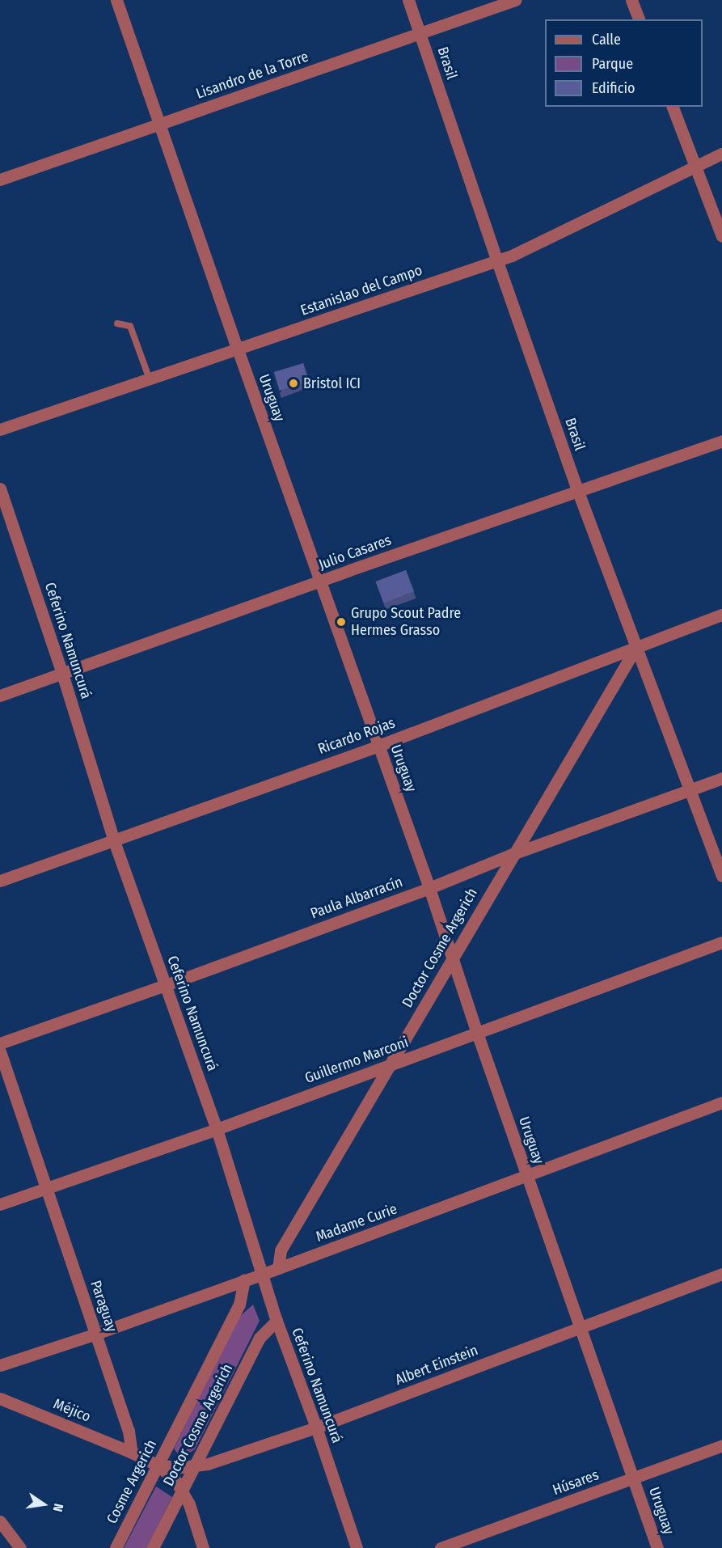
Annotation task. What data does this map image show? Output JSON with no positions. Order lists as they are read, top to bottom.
{
  "streets": {
    "street": [
      "Brasil",
      "Lisandro de la Torre",
      "Estanislao del Campo",
      "Uruguay",
      "Julio Casares",
      "Ceferino Namuncurá",
      "Ricardo Rojas",
      "Paula Albarracín",
      "Doctor Cosme Argerich",
      "Guillermo Marconi",
      "Madame Curie",
      "Paraguay",
      "Albert Einstein",
      "Méjico",
      "Cosme Argerich",
      "Húsares"
    ]
  },
  "crossings": [
    ["Brasil", "Lisandro de la Torre"],
    ["Brasil", "Estanislao del Campo"],
    ["Brasil", "Julio Casares"],
    ["Brasil", "Ricardo Rojas"],
    ["Brasil", "Paula Albarracín"],
    ["Brasil", "Doctor Cosme Argerich"],
    ["Lisandro de la Torre", "Uruguay"],
    ["Estanislao del Campo", "Uruguay"],
    ["Uruguay", "Julio Casares"],
    ["Uruguay", "Ricardo Rojas"],
    ["Uruguay", "Paula Albarracín"],
    ["Uruguay", "Doctor Cosme Argerich"],
    ["Uruguay", "Guillermo Marconi"],
    ["Uruguay", "Madame Curie"],
    ["Uruguay", "Albert Einstein"],
    ["Uruguay", "Húsares"],
    ["Julio Casares", "Ceferino Namuncurá"],
    ["Ceferino Namuncurá", "Ricardo Rojas"],
    ["Ceferino Namuncurá", "Paula Albarracín"],
    ["Ceferino Namuncurá", "Doctor Cosme Argerich"],
    ["Ceferino Namuncurá", "Guillermo Marconi"],
    ["Ceferino Namuncurá", "Madame Curie"],
    ["Ceferino Namuncurá", "Albert Einstein"],
    ["Ricardo Rojas", "Doctor Cosme Argerich"],
    ["Paula Albarracín", "Doctor Cosme Argerich"],
    ["Doctor Cosme Argerich", "Guillermo Marconi"],
    ["Doctor Cosme Argerich", "Madame Curie"],
    ["Doctor Cosme Argerich", "Albert Einstein"],
    ["Doctor Cosme Argerich", "Cosme Argerich"],
    ["Guillermo Marconi", "Paraguay"],
    ["Madame Curie", "Paraguay"],
    ["Paraguay", "Méjico"],
    ["Albert Einstein", "Cosme Argerich"]
  ],
  "places": ["Bristol ICI", "Grupo Scout Padre Hermes Grasso"],
  "legend": ["Calle", "Parque", "Edificio"],
  "north": "right"
}
